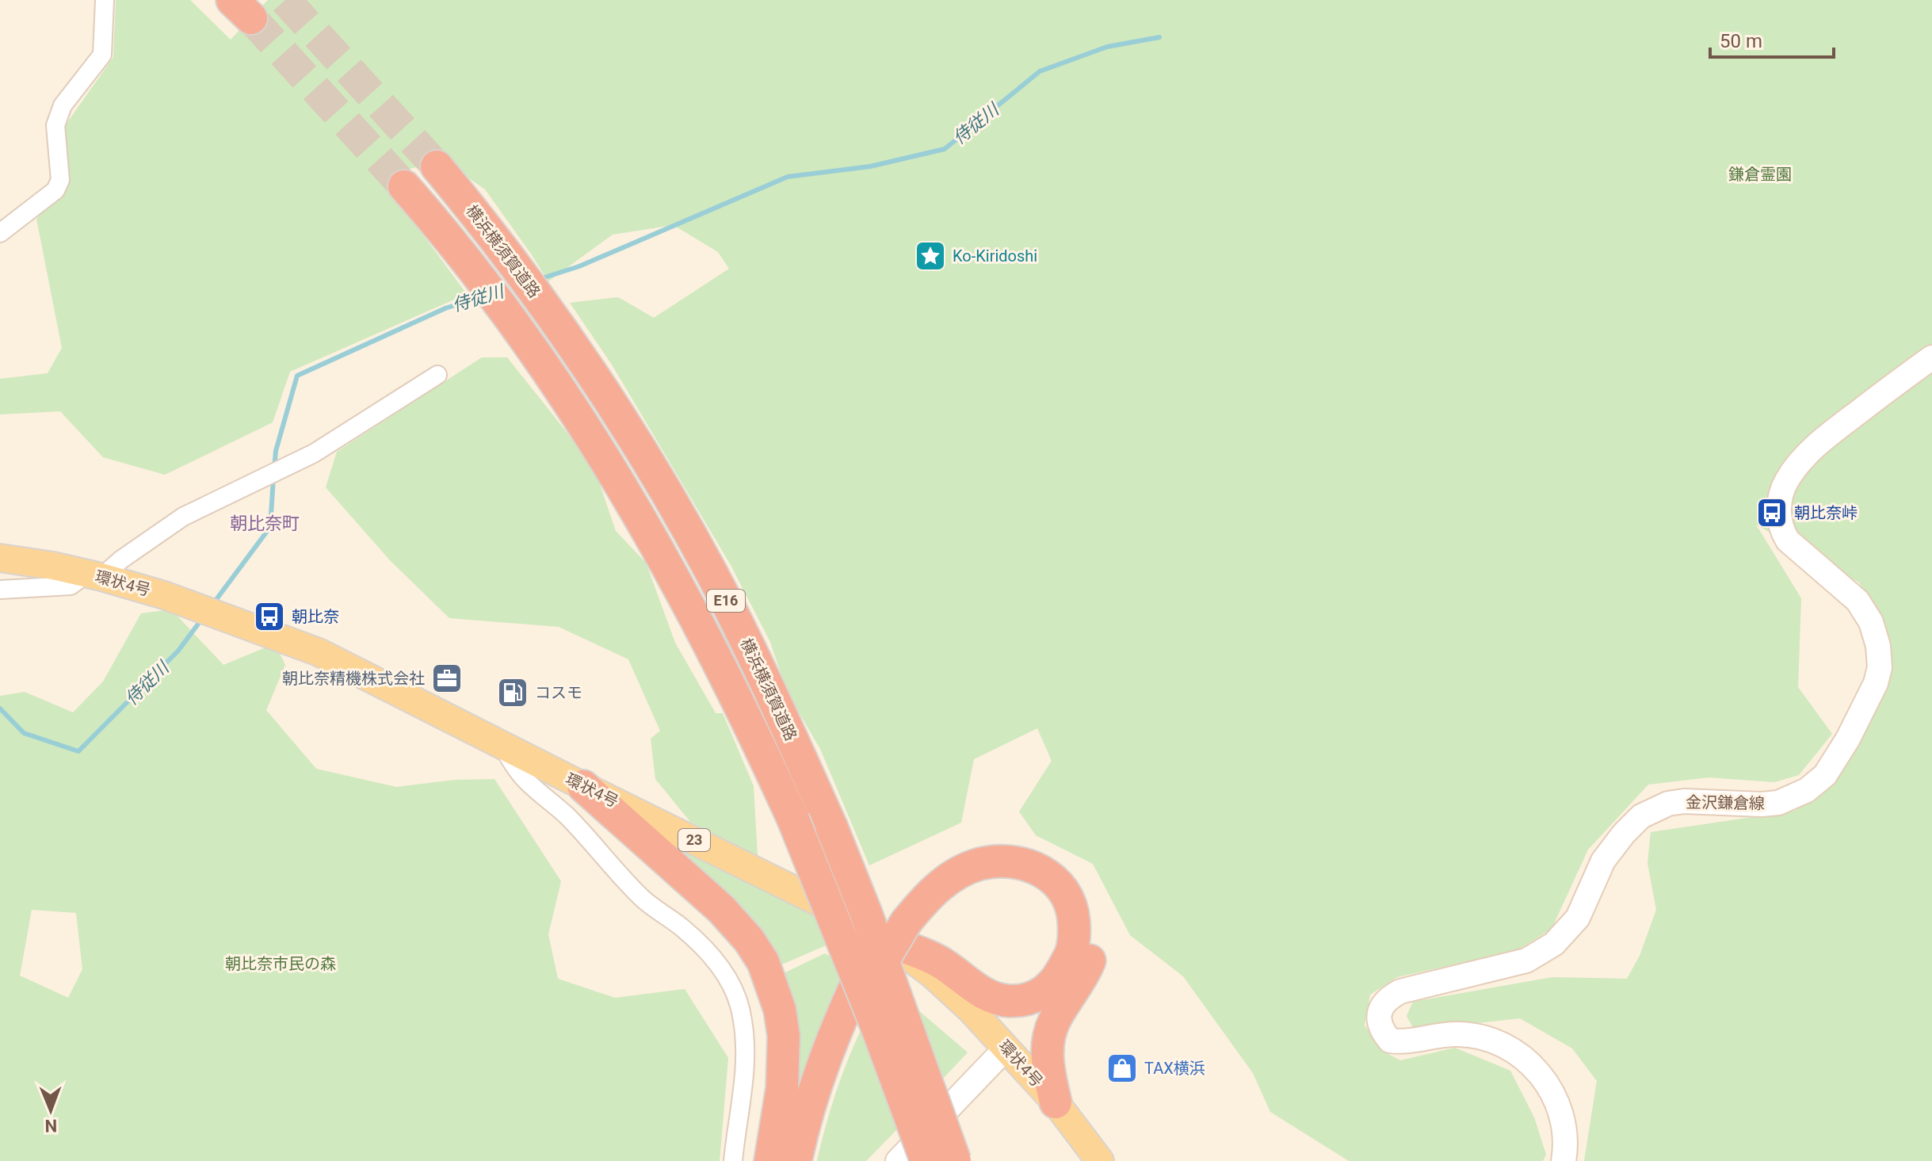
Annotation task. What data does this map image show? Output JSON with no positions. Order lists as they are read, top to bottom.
{
  "streets": {
    "highway": ["横浜横須賀道路", "E16"],
    "main road": ["環状4号", "金沢鎌倉線", "23"]
  },
  "districts": ["朝比奈町"],
  "water": ["侍従川"],
  "parks": ["鎌倉霊園", "朝比奈市民の森"],
  "places": {
    "place": ["Ko-Kiridoshi"],
    "bus stop": ["朝比奈峠", "朝比奈"],
    "office": ["朝比奈精機株式会社"],
    "fuel station": ["コスモ"],
    "shop": ["TAX横浜"]
  },
  "scale_bar": "50 m",
  "north": "bottom"
}
